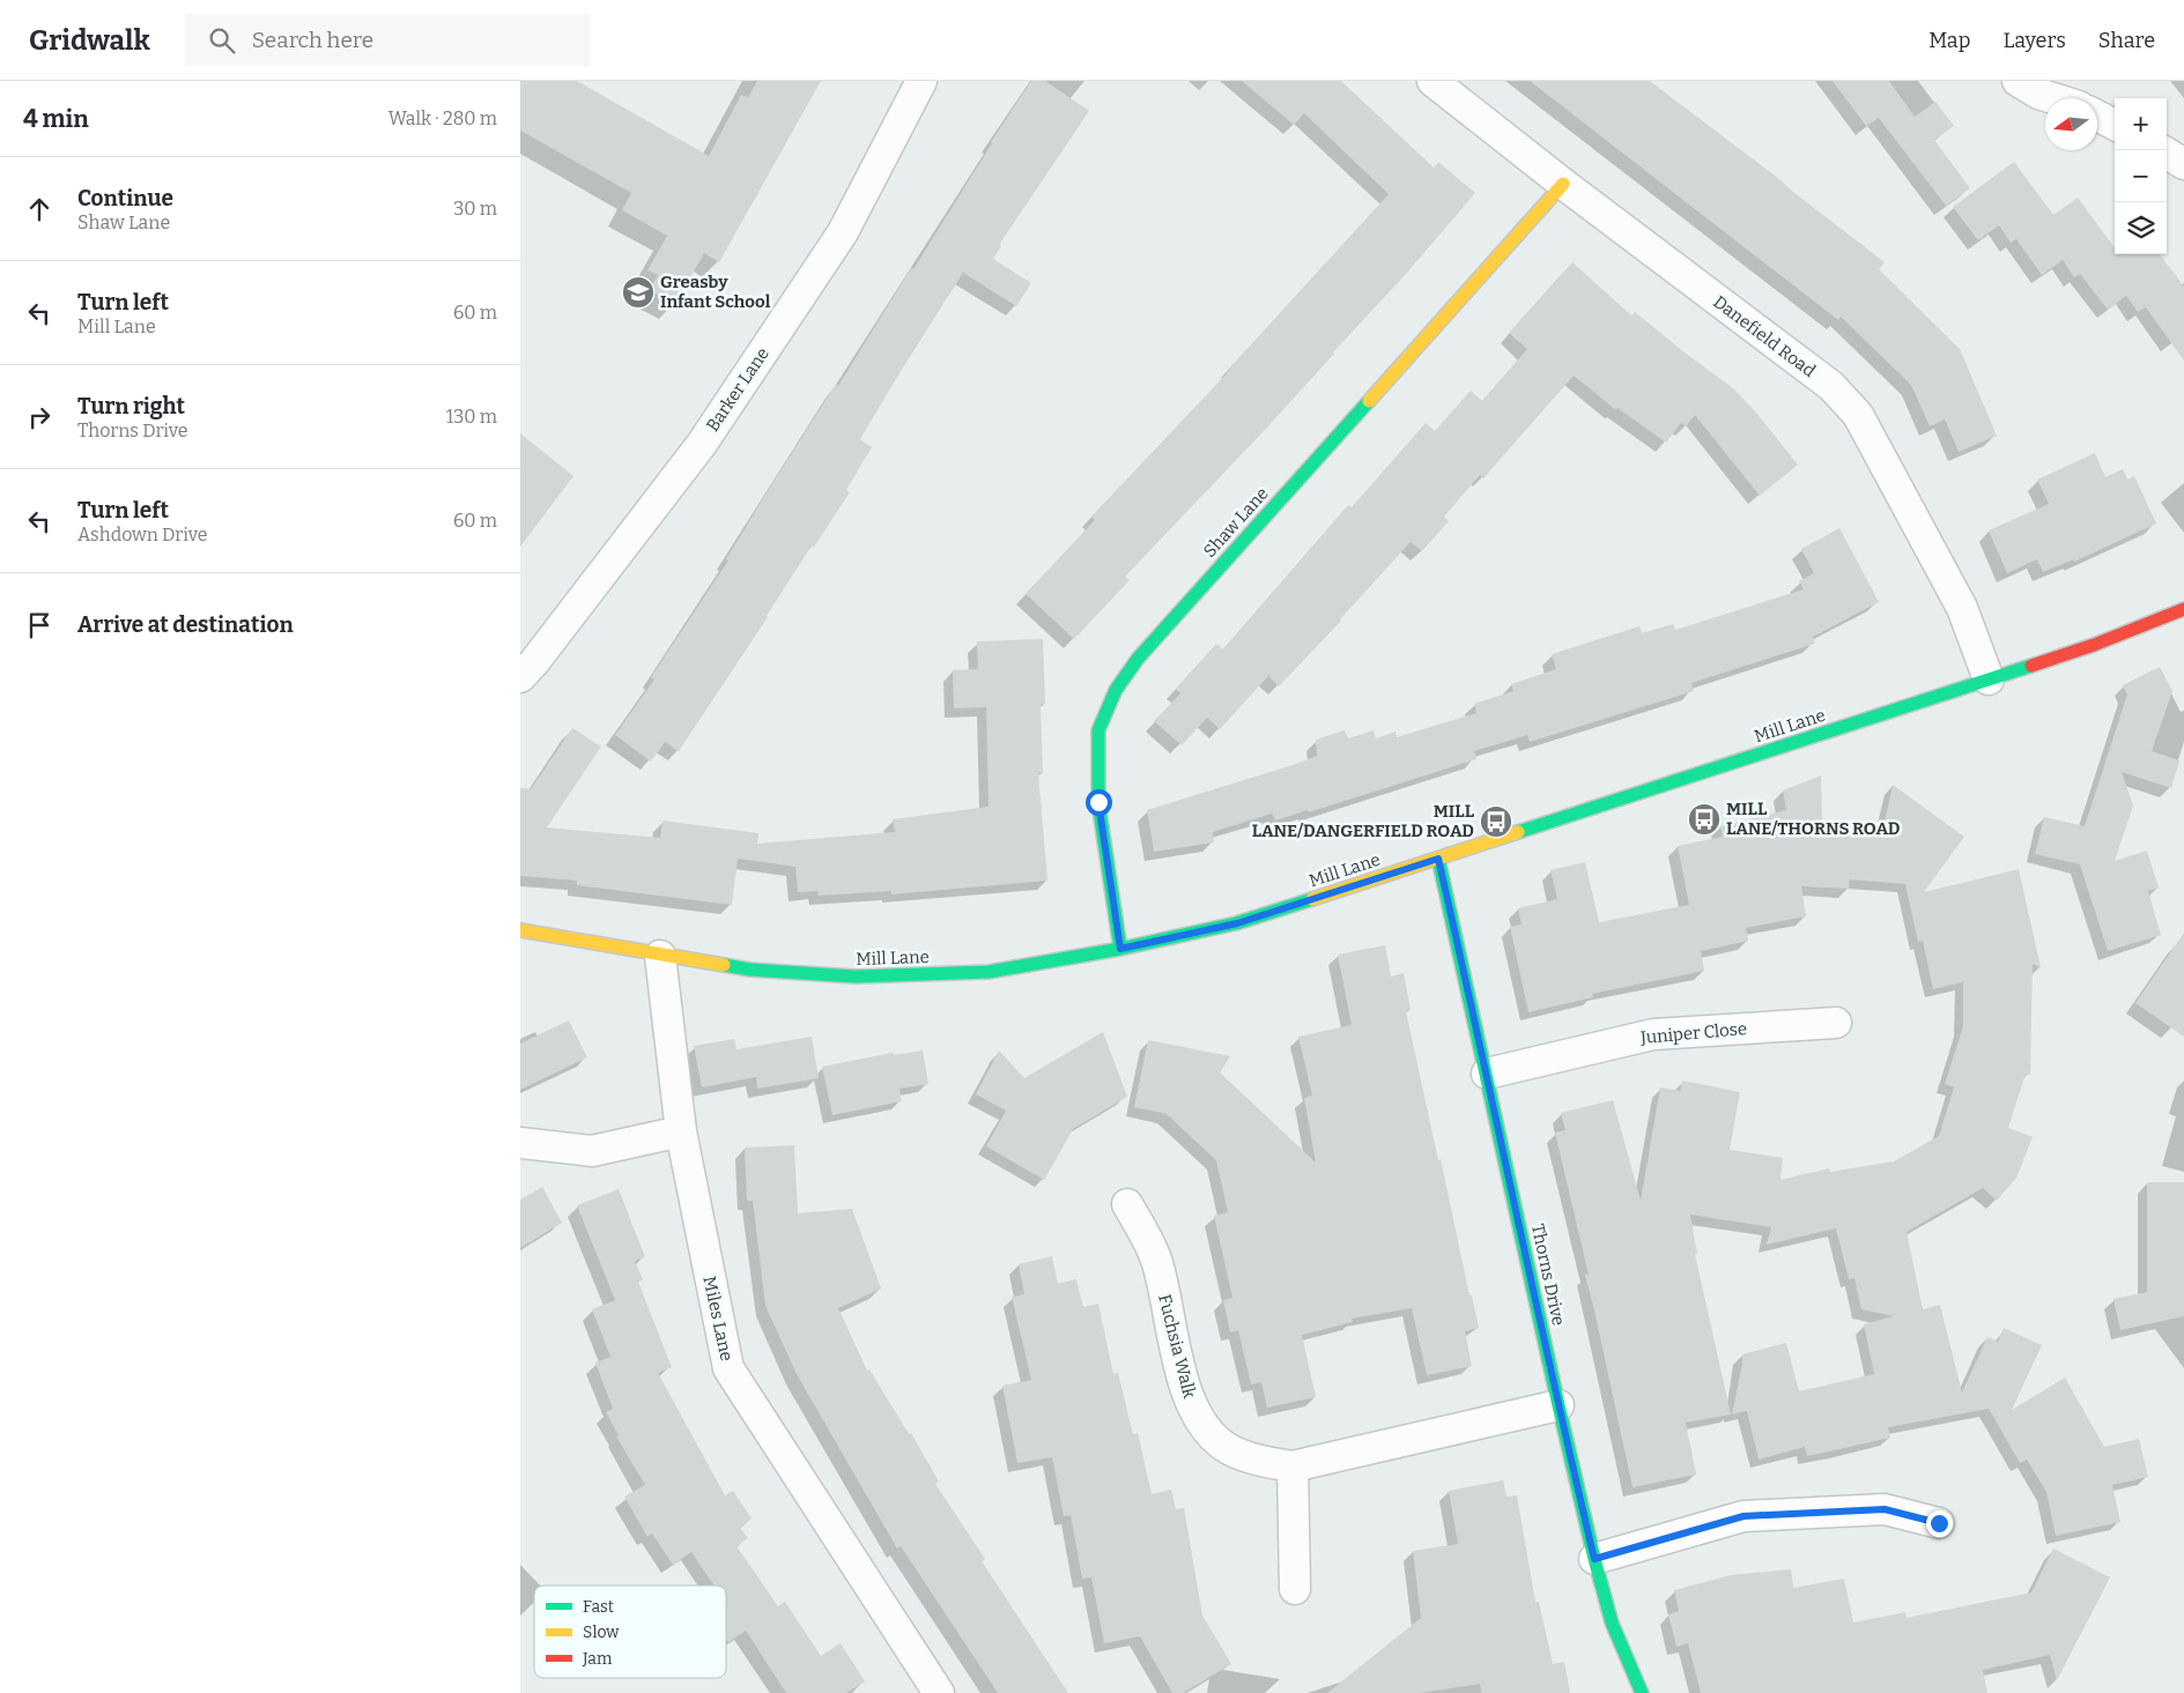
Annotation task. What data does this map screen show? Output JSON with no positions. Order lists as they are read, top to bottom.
{
  "streets": {
    "street": [
      "Danefield Road",
      "Barker Lane",
      "Shaw Lane",
      "Mill Lane",
      "Juniper Close",
      "Thorns Drive",
      "Miles Lane",
      "Fuchsia Walk"
    ]
  },
  "crossings": [
    ["Danefield Road", "Shaw Lane"],
    ["Danefield Road", "Mill Lane"],
    ["Shaw Lane", "Mill Lane"],
    ["Mill Lane", "Thorns Drive"],
    ["Mill Lane", "Miles Lane"],
    ["Juniper Close", "Thorns Drive"],
    ["Thorns Drive", "Fuchsia Walk"]
  ],
  "places": {
    "school or university": ["Greasby Infant School"],
    "bus stop": ["MILL LANE/THORNS ROAD", "MILL LANE/DANGERFIELD ROAD"]
  },
  "legend": ["Fast", "Slow", "Jam"],
  "north": "left",
  "page": {
    "header": "Gridwalk",
    "search": "Search here",
    "nav": ["Map", "Layers", "Share"],
    "heading": ["4 min", "Walk · 280 m"],
    "map_buttons": ["+", "−"],
    "list": [
      ["Continue", "Shaw Lane", "30 m"],
      ["Turn left", "Mill Lane", "60 m"],
      ["Turn right", "Thorns Drive", "130 m"],
      ["Turn left", "Ashdown Drive", "60 m"],
      "Arrive at destination"
    ]
  }
}
